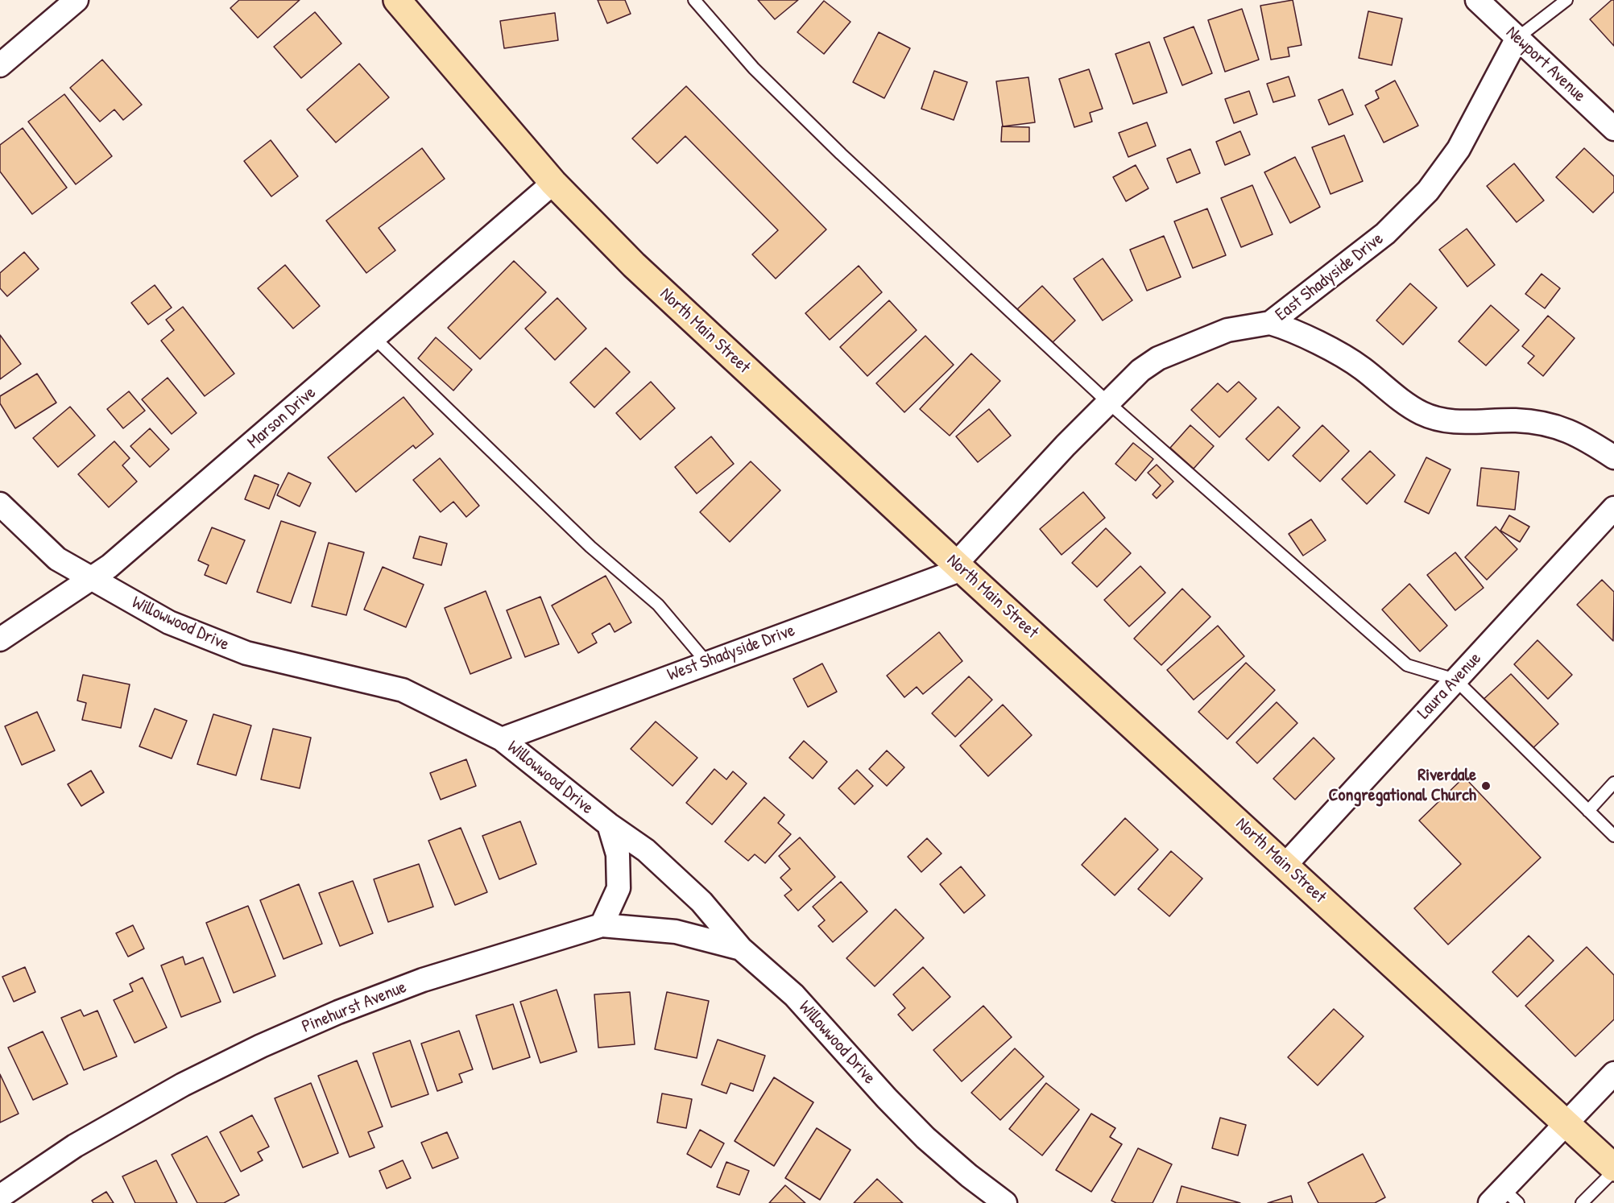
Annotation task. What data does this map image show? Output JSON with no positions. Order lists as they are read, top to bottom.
{
  "streets": {
    "main road": ["North Main Street"],
    "street": [
      "Newport Avenue",
      "East Shadyside Drive",
      "Marson Drive",
      "Willowwood Drive",
      "West Shadyside Drive",
      "Laura Avenue",
      "Pinehurst Avenue"
    ]
  },
  "crossings": [
    ["Newport Avenue", "East Shadyside Drive"],
    ["East Shadyside Drive", "North Main Street"],
    ["East Shadyside Drive", "West Shadyside Drive"],
    ["North Main Street", "Marson Drive"],
    ["North Main Street", "West Shadyside Drive"],
    ["North Main Street", "Laura Avenue"],
    ["Marson Drive", "Willowwood Drive"],
    ["Willowwood Drive", "West Shadyside Drive"],
    ["Willowwood Drive", "Pinehurst Avenue"]
  ],
  "places": ["Riverdale Congregational Church"]
}
